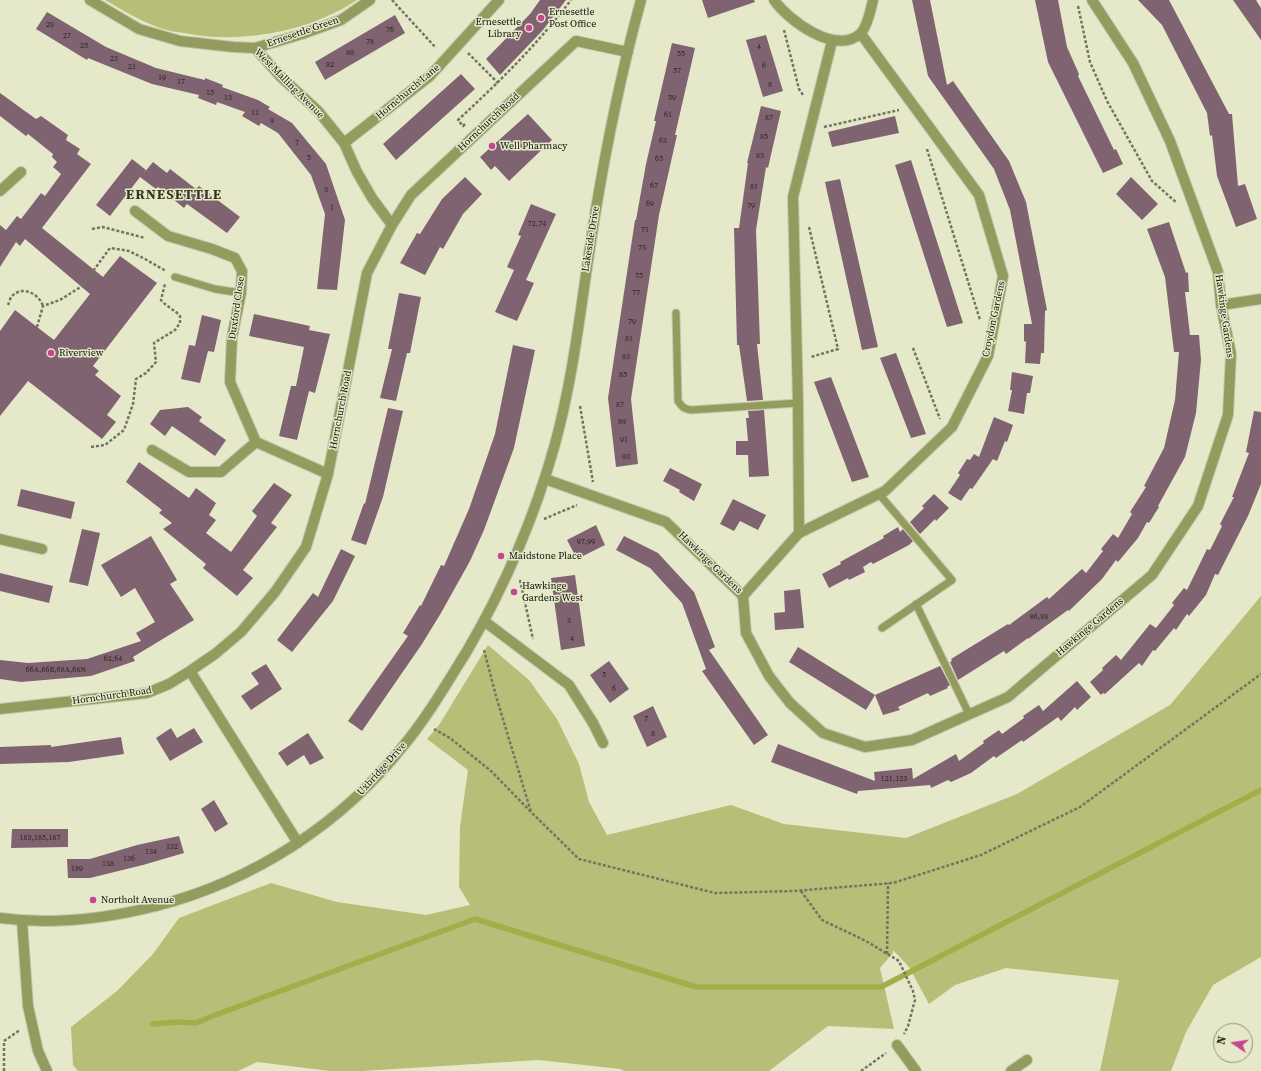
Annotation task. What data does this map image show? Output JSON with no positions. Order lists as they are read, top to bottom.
{
  "streets": {
    "street": [
      "Ernesettle Green",
      "West Malling Avenue",
      "Hornchurch Lane",
      "Hornchurch Road",
      "Lakeside Drive",
      "Duxford Close",
      "Hawkinge Gardens",
      "Croydon Gardens",
      "Uxbridge Drive"
    ]
  },
  "crossings": [
    ["Ernesettle Green", "West Malling Avenue"],
    ["West Malling Avenue", "Hornchurch Lane"],
    ["West Malling Avenue", "Hornchurch Road"],
    ["Hornchurch Road", "Lakeside Drive"],
    ["Lakeside Drive", "Hawkinge Gardens"],
    ["Lakeside Drive", "Uxbridge Drive"],
    ["Hawkinge Gardens", "Croydon Gardens"],
    ["Hawkinge Gardens", "Uxbridge Drive"]
  ],
  "districts": ["ERNESETTLE"],
  "places": [
    "Ernesettle Post Office",
    "Ernesettle Library",
    "Well Pharmacy",
    "Riverview",
    "Maidstone Place",
    "Hawkinge Gardens West",
    "Northolt Avenue"
  ],
  "house_numbers": [
    "29",
    "76",
    "27",
    "78",
    "25",
    "4",
    "80",
    "55",
    "23",
    "82",
    "6",
    "21",
    "57",
    "19",
    "17",
    "8",
    "15",
    "13",
    "59",
    "11",
    "61",
    "87",
    "9",
    "85",
    "63",
    "7",
    "83",
    "5",
    "65",
    "67",
    "81",
    "3",
    "69",
    "79",
    "1",
    "72,74",
    "71",
    "73",
    "75",
    "77",
    "79",
    "81",
    "83",
    "85",
    "87",
    "89",
    "91",
    "93",
    "97,99",
    "86,88",
    "3",
    "4",
    "62,64",
    "66A,66B,68A,68N",
    "5",
    "6",
    "7",
    "8",
    "121,123",
    "183,185,187",
    "132",
    "134",
    "136",
    "138",
    "189"
  ],
  "north": "left"
}
